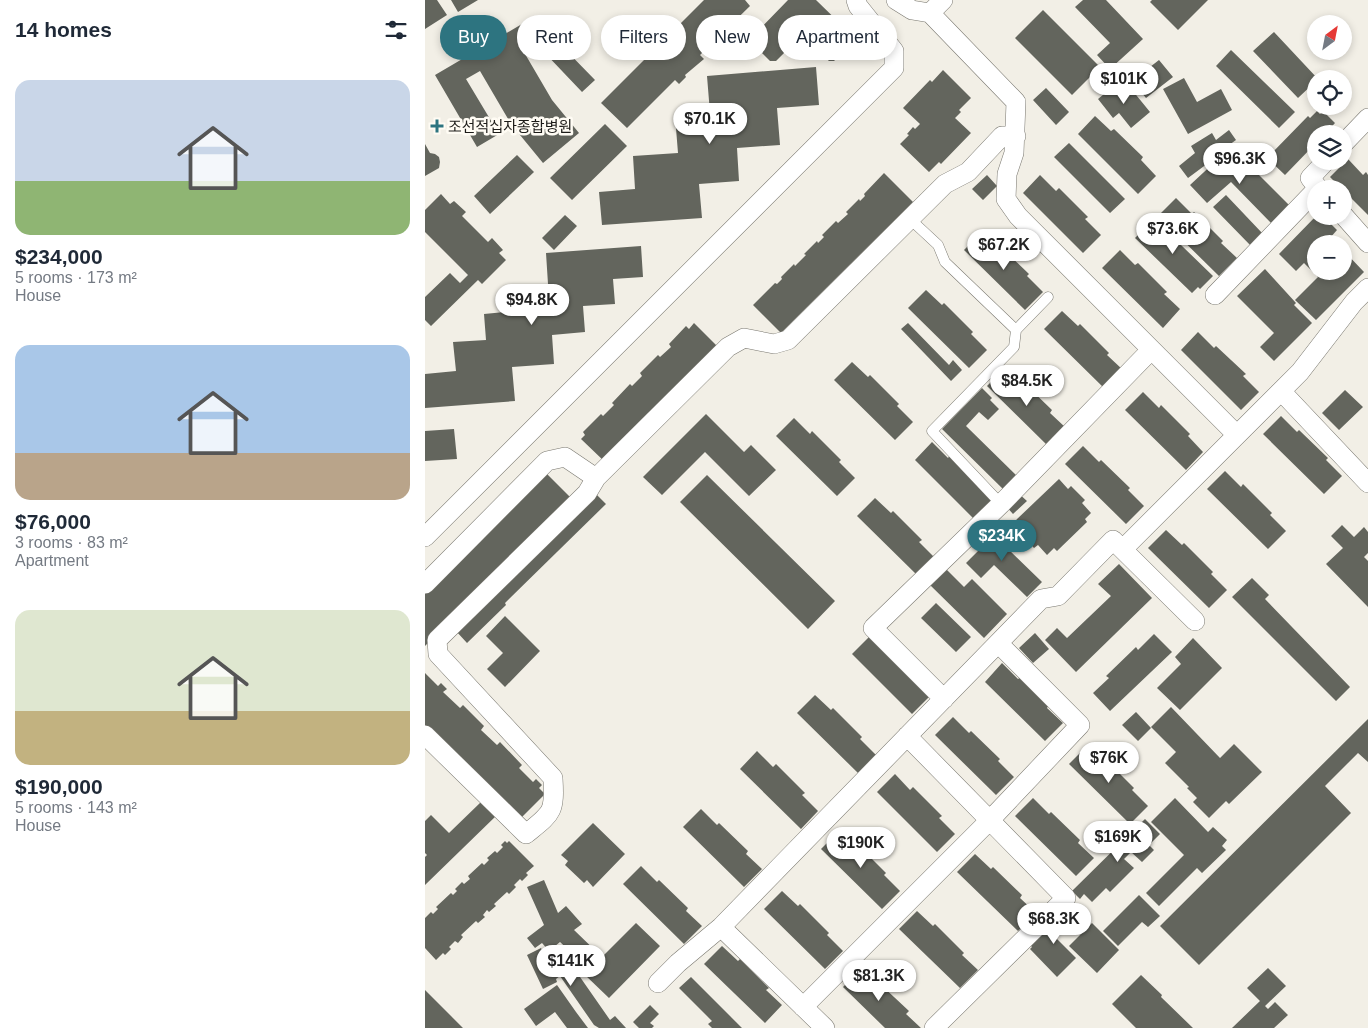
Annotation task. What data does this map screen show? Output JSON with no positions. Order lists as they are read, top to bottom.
{
  "places": {
    "health": ["조선적십자종합병원"]
  },
  "north": "top right",
  "page": {
    "heading": "14 homes",
    "map_buttons": ["+", "−"],
    "chip": [
      "Buy",
      "Rent",
      "Filters",
      "New",
      "Apartment"
    ],
    "list": [
      {
        "name": "$234,000",
        "note": "5 rooms · 173 m² · House"
      },
      {
        "name": "$76,000",
        "note": "3 rooms · 83 m² · Apartment"
      },
      {
        "name": "$190,000",
        "note": "5 rooms · 143 m² · House"
      }
    ],
    "price": [
      "$101K",
      "$70.1K",
      "$96.3K",
      "$73.6K",
      "$67.2K",
      "$94.8K",
      "$84.5K",
      "$234K",
      "$76K",
      "$169K",
      "$190K",
      "$68.3K",
      "$141K",
      "$81.3K"
    ]
  }
}
